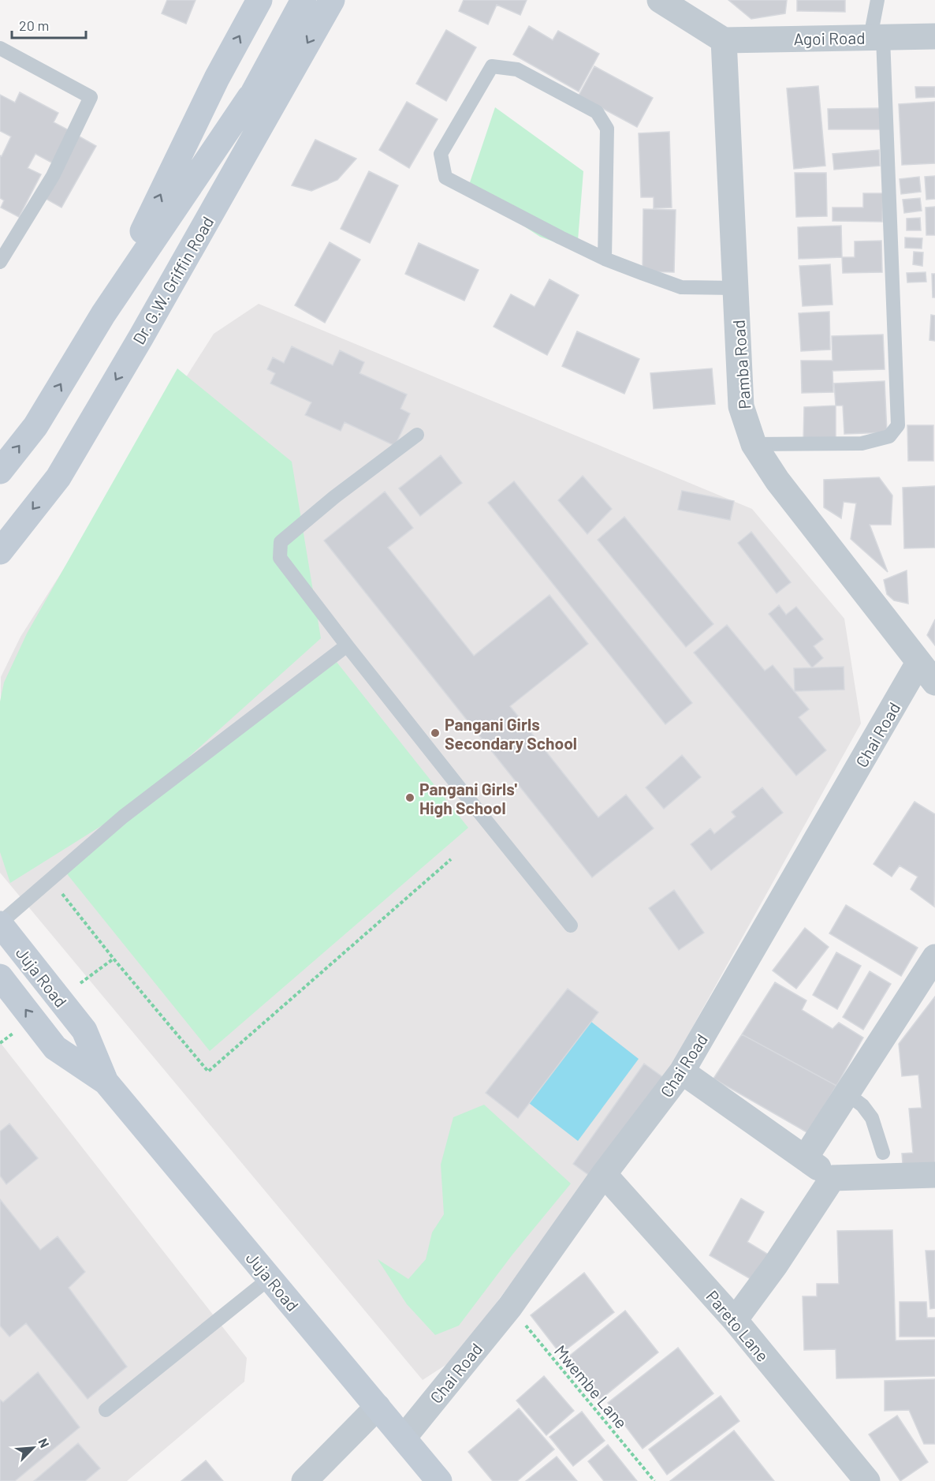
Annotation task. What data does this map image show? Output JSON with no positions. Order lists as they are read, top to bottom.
{
  "streets": {
    "main road": ["Dr. G.W. Griffin Road", "Juja Road"],
    "street": [
      "Agoi Road",
      "Pamba Road",
      "Chai Road",
      "Pareto Lane"
    ],
    "path": ["Mwembe Lane"]
  },
  "crossings": [
    ["Agoi Road", "Pamba Road"],
    ["Pamba Road", "Chai Road"],
    ["Chai Road", "Juja Road"],
    ["Chai Road", "Pareto Lane"],
    ["Chai Road", "Mwembe Lane"]
  ],
  "places": ["Pangani Girls Secondary School", "Pangani Girls' High School"],
  "scale_bar": "20 m",
  "north": "top right"
}
